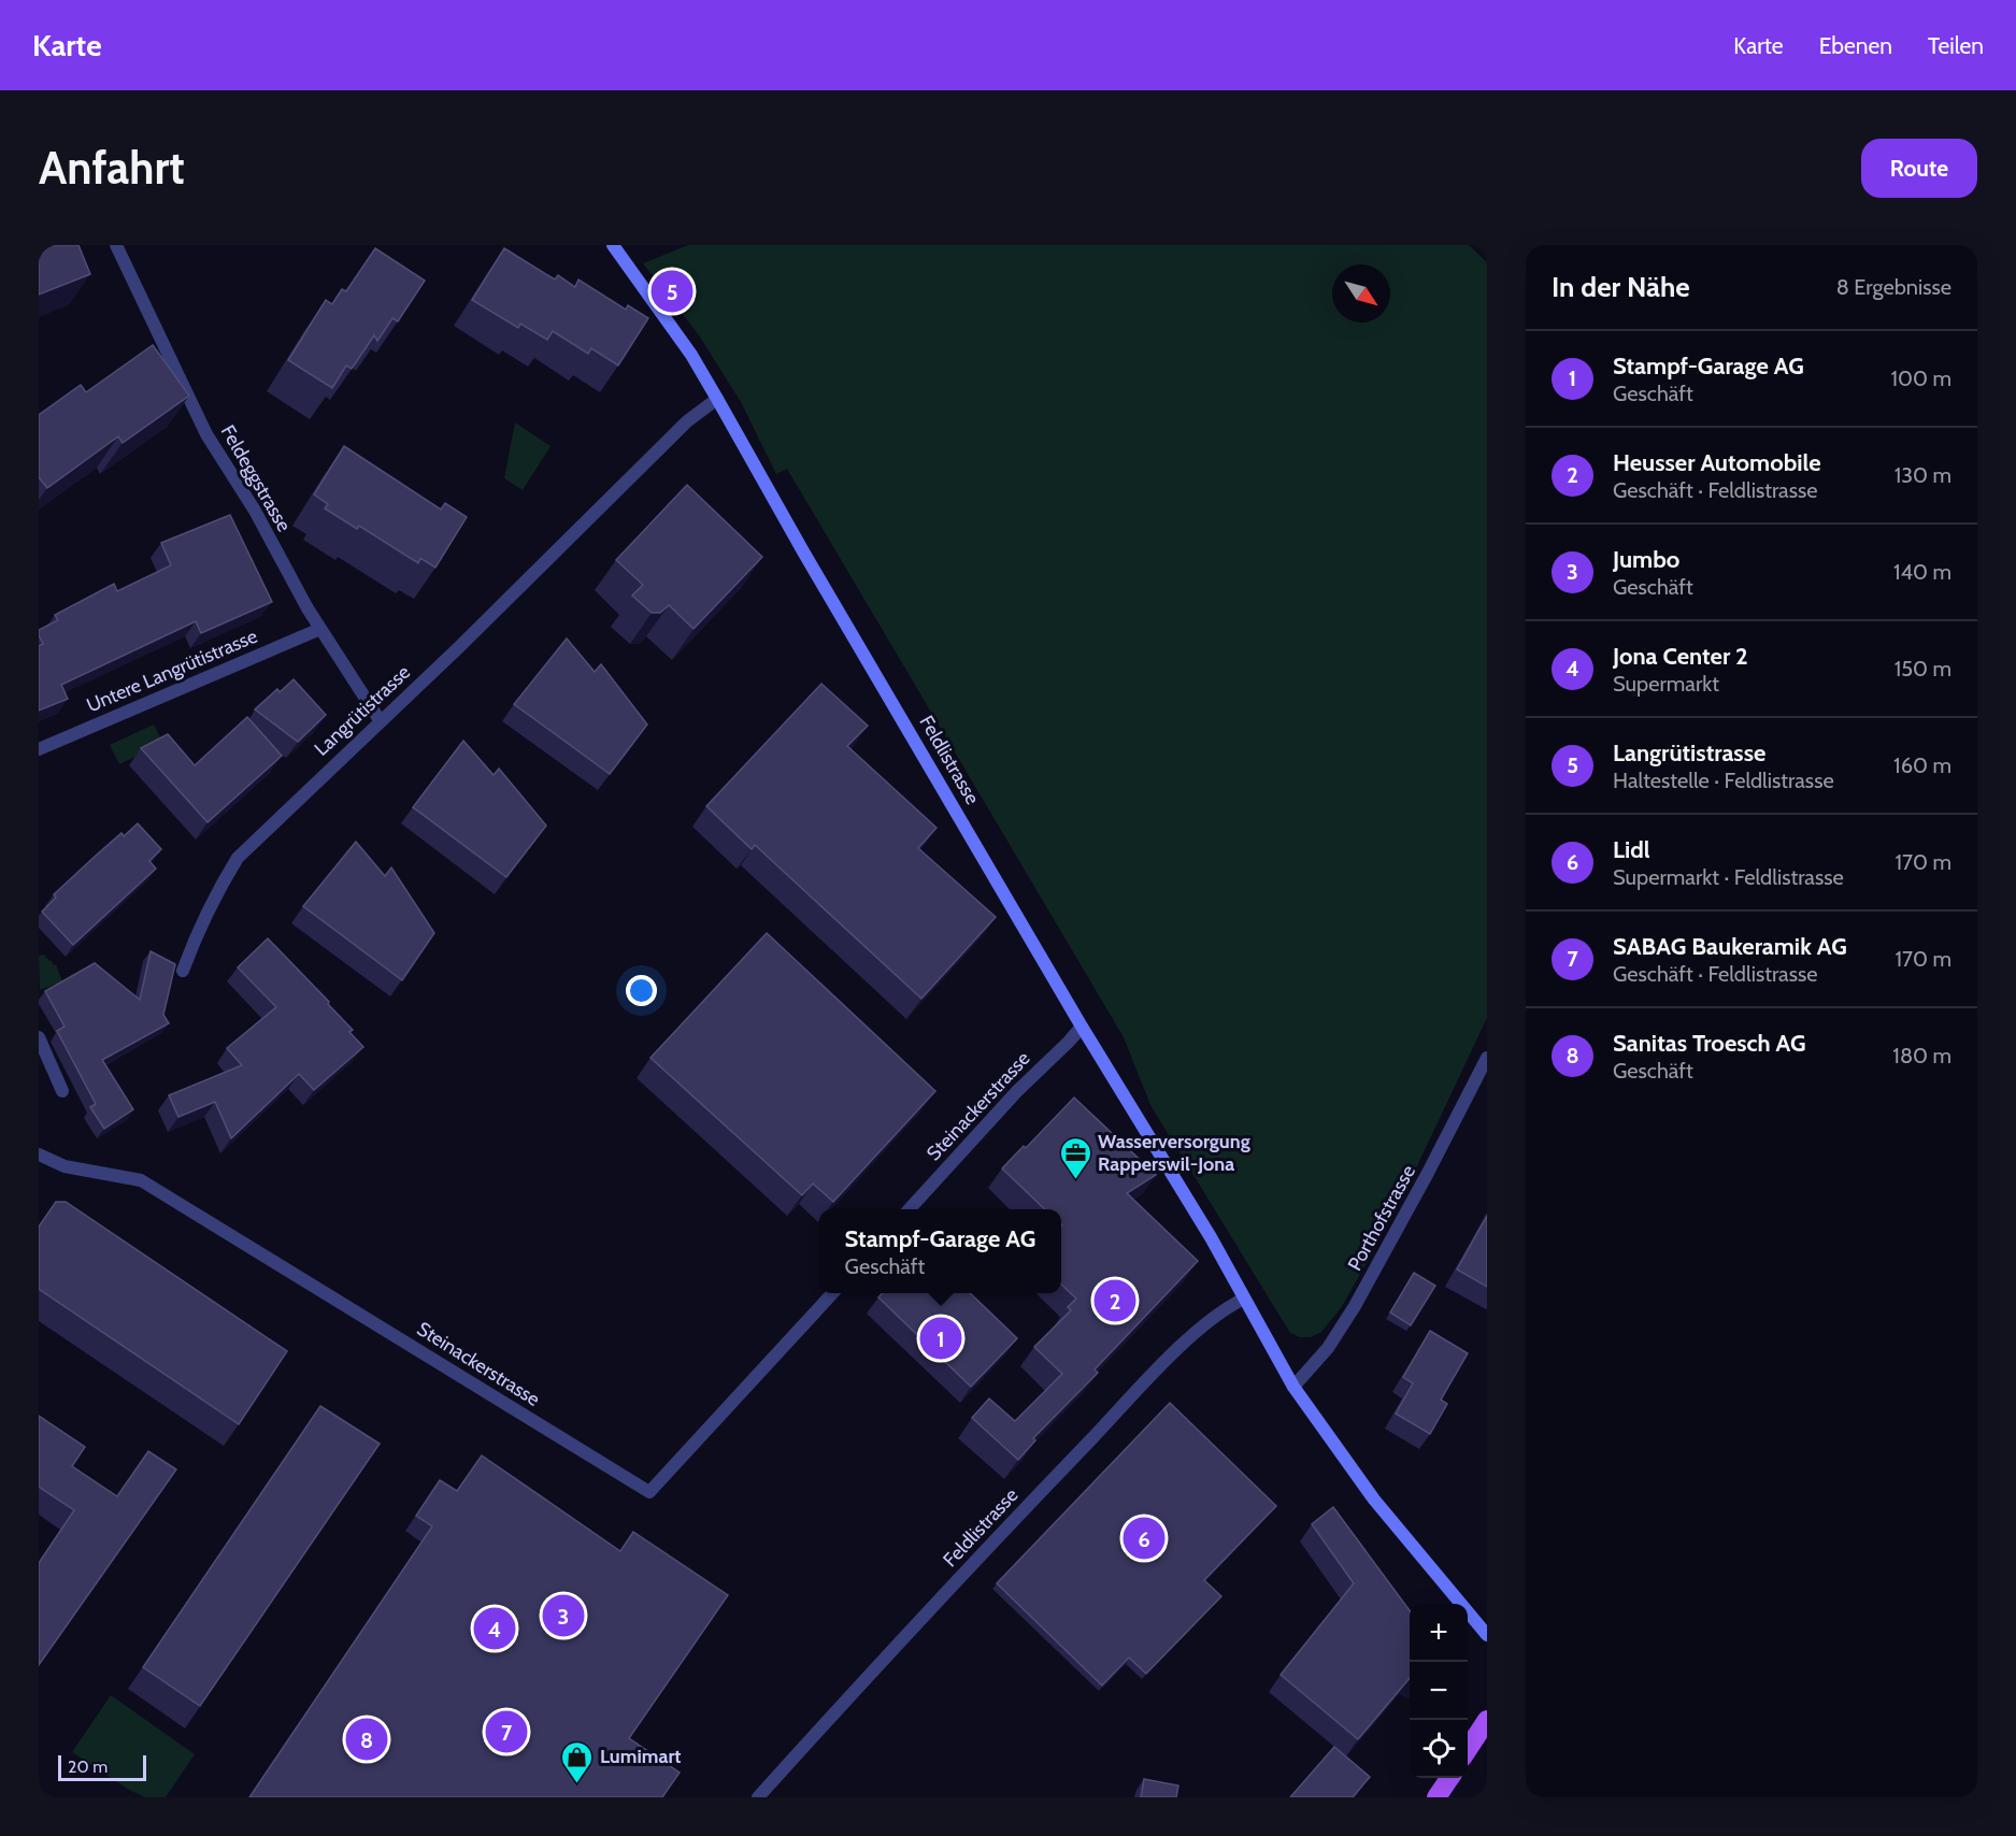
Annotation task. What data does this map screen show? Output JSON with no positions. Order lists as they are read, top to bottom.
{
  "streets": {
    "street": [
      "Feldeggstrasse",
      "Untere Langrütistrasse",
      "Langrütistrasse",
      "Feldlistrasse",
      "Steinackerstrasse",
      "Porthofstrasse"
    ]
  },
  "crossings": [
    ["Feldeggstrasse", "Untere Langrütistrasse"],
    ["Feldeggstrasse", "Langrütistrasse"],
    ["Langrütistrasse", "Feldlistrasse"],
    ["Feldlistrasse", "Steinackerstrasse"],
    ["Feldlistrasse", "Porthofstrasse"]
  ],
  "places": {
    "office": ["Wasserversorgung Rapperswil-Jona"],
    "shop": ["Lumimart"]
  },
  "scale_bar": "20 m",
  "north": "bottom right",
  "page": {
    "header": "Karte",
    "nav": ["Karte", "Ebenen", "Teilen"],
    "buttons": "Route",
    "title": "Anfahrt",
    "heading": ["In der Nähe", "8 Ergebnisse"],
    "pins": [
      "5",
      "2",
      "1",
      "6",
      "3",
      "4",
      "7",
      "8"
    ],
    "list": [
      {
        "mark": "1",
        "name": "Stampf-Garage AG",
        "note": "Geschäft",
        "value": "100 m"
      },
      {
        "mark": "2",
        "name": "Heusser Automobile",
        "note": "Geschäft · Feldlistrasse",
        "value": "130 m"
      },
      {
        "mark": "3",
        "name": "Jumbo",
        "note": "Geschäft",
        "value": "140 m"
      },
      {
        "mark": "4",
        "name": "Jona Center 2",
        "note": "Supermarkt",
        "value": "150 m"
      },
      {
        "mark": "5",
        "name": "Langrütistrasse",
        "note": "Haltestelle · Feldlistrasse",
        "value": "160 m"
      },
      {
        "mark": "6",
        "name": "Lidl",
        "note": "Supermarkt · Feldlistrasse",
        "value": "170 m"
      },
      {
        "mark": "7",
        "name": "SABAG Baukeramik AG",
        "note": "Geschäft · Feldlistrasse",
        "value": "170 m"
      },
      {
        "mark": "8",
        "name": "Sanitas Troesch AG",
        "note": "Geschäft",
        "value": "180 m"
      }
    ],
    "popup": ["Stampf-Garage AG", "Geschäft"],
    "map_buttons": ["+", "−"],
    "scale": "20 m"
  }
}
